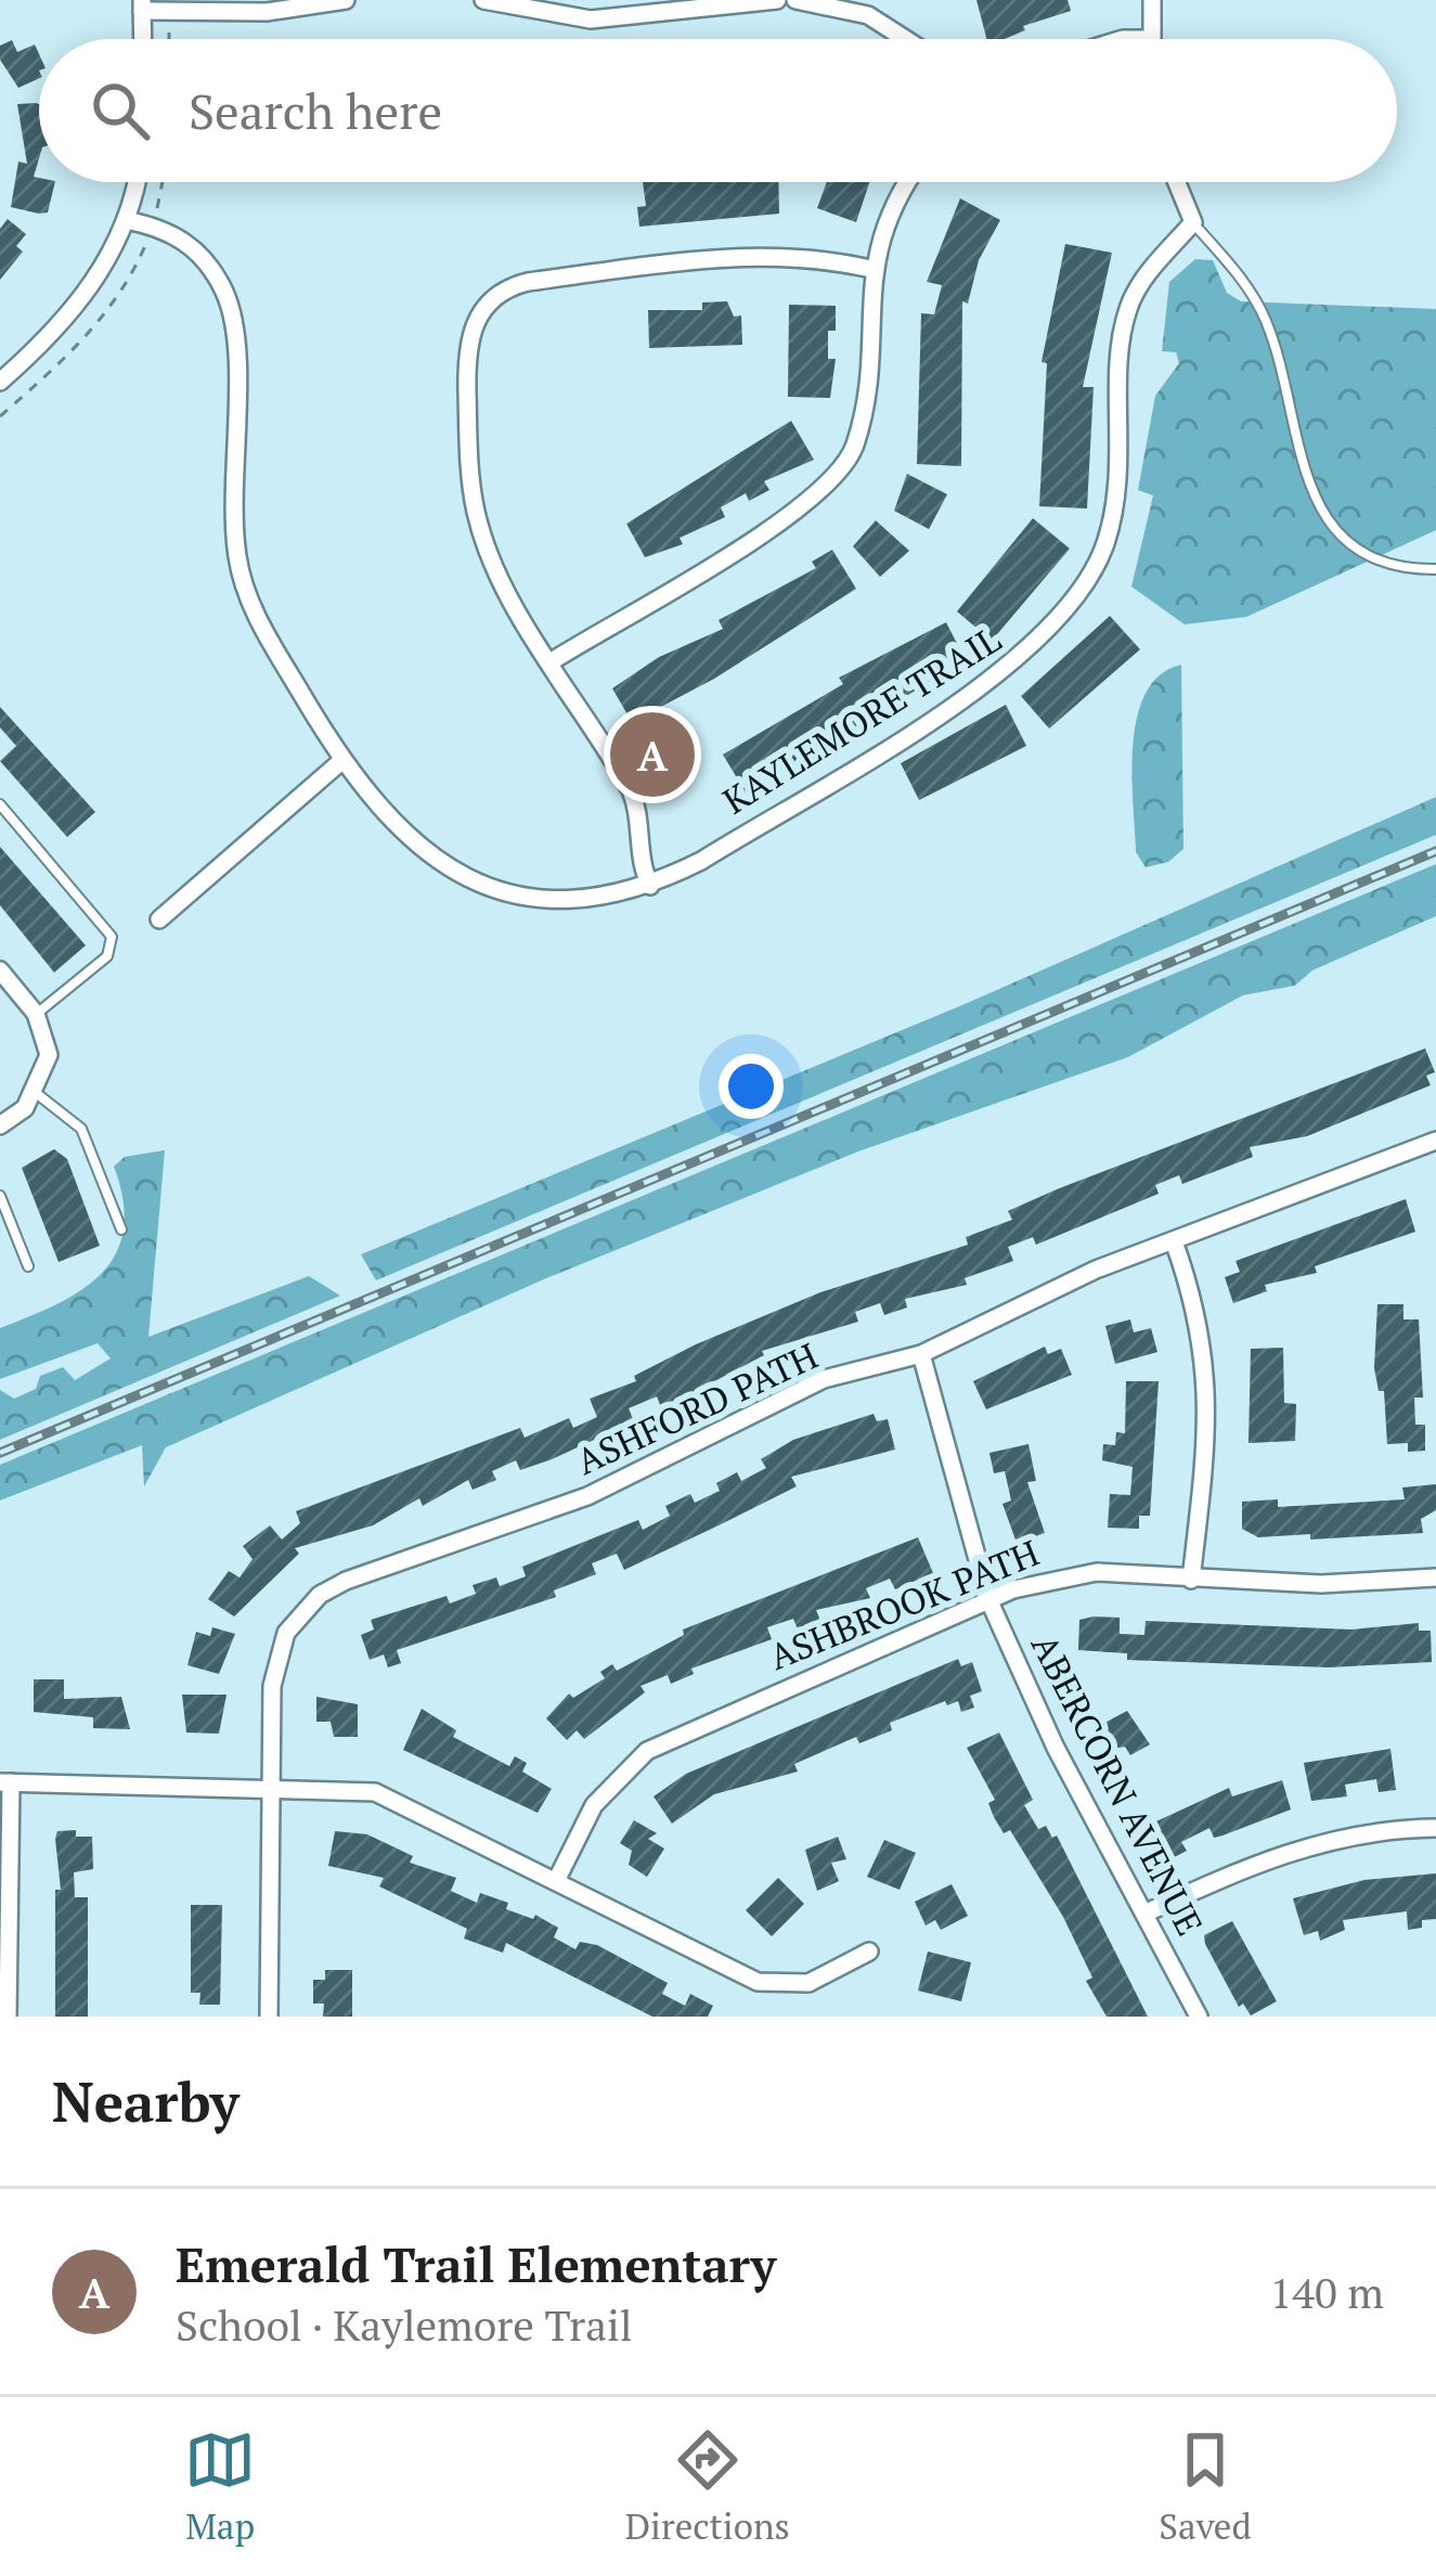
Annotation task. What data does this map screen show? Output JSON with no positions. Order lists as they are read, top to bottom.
{
  "streets": {
    "street": [
      "KAYLEMORE TRAIL",
      "ASHFORD PATH",
      "ASHBROOK PATH",
      "ABERCORN AVENUE"
    ]
  },
  "crossings": [
    ["ASHFORD PATH", "ABERCORN AVENUE"],
    ["ASHBROOK PATH", "ABERCORN AVENUE"]
  ],
  "page": {
    "search": "Search here",
    "pins": "A",
    "heading": "Nearby",
    "list": [
      {
        "mark": "A",
        "name": "Emerald Trail Elementary",
        "note": "School · Kaylemore Trail",
        "value": "140 m"
      }
    ],
    "nav": ["Map", "Directions", "Saved"]
  }
}
